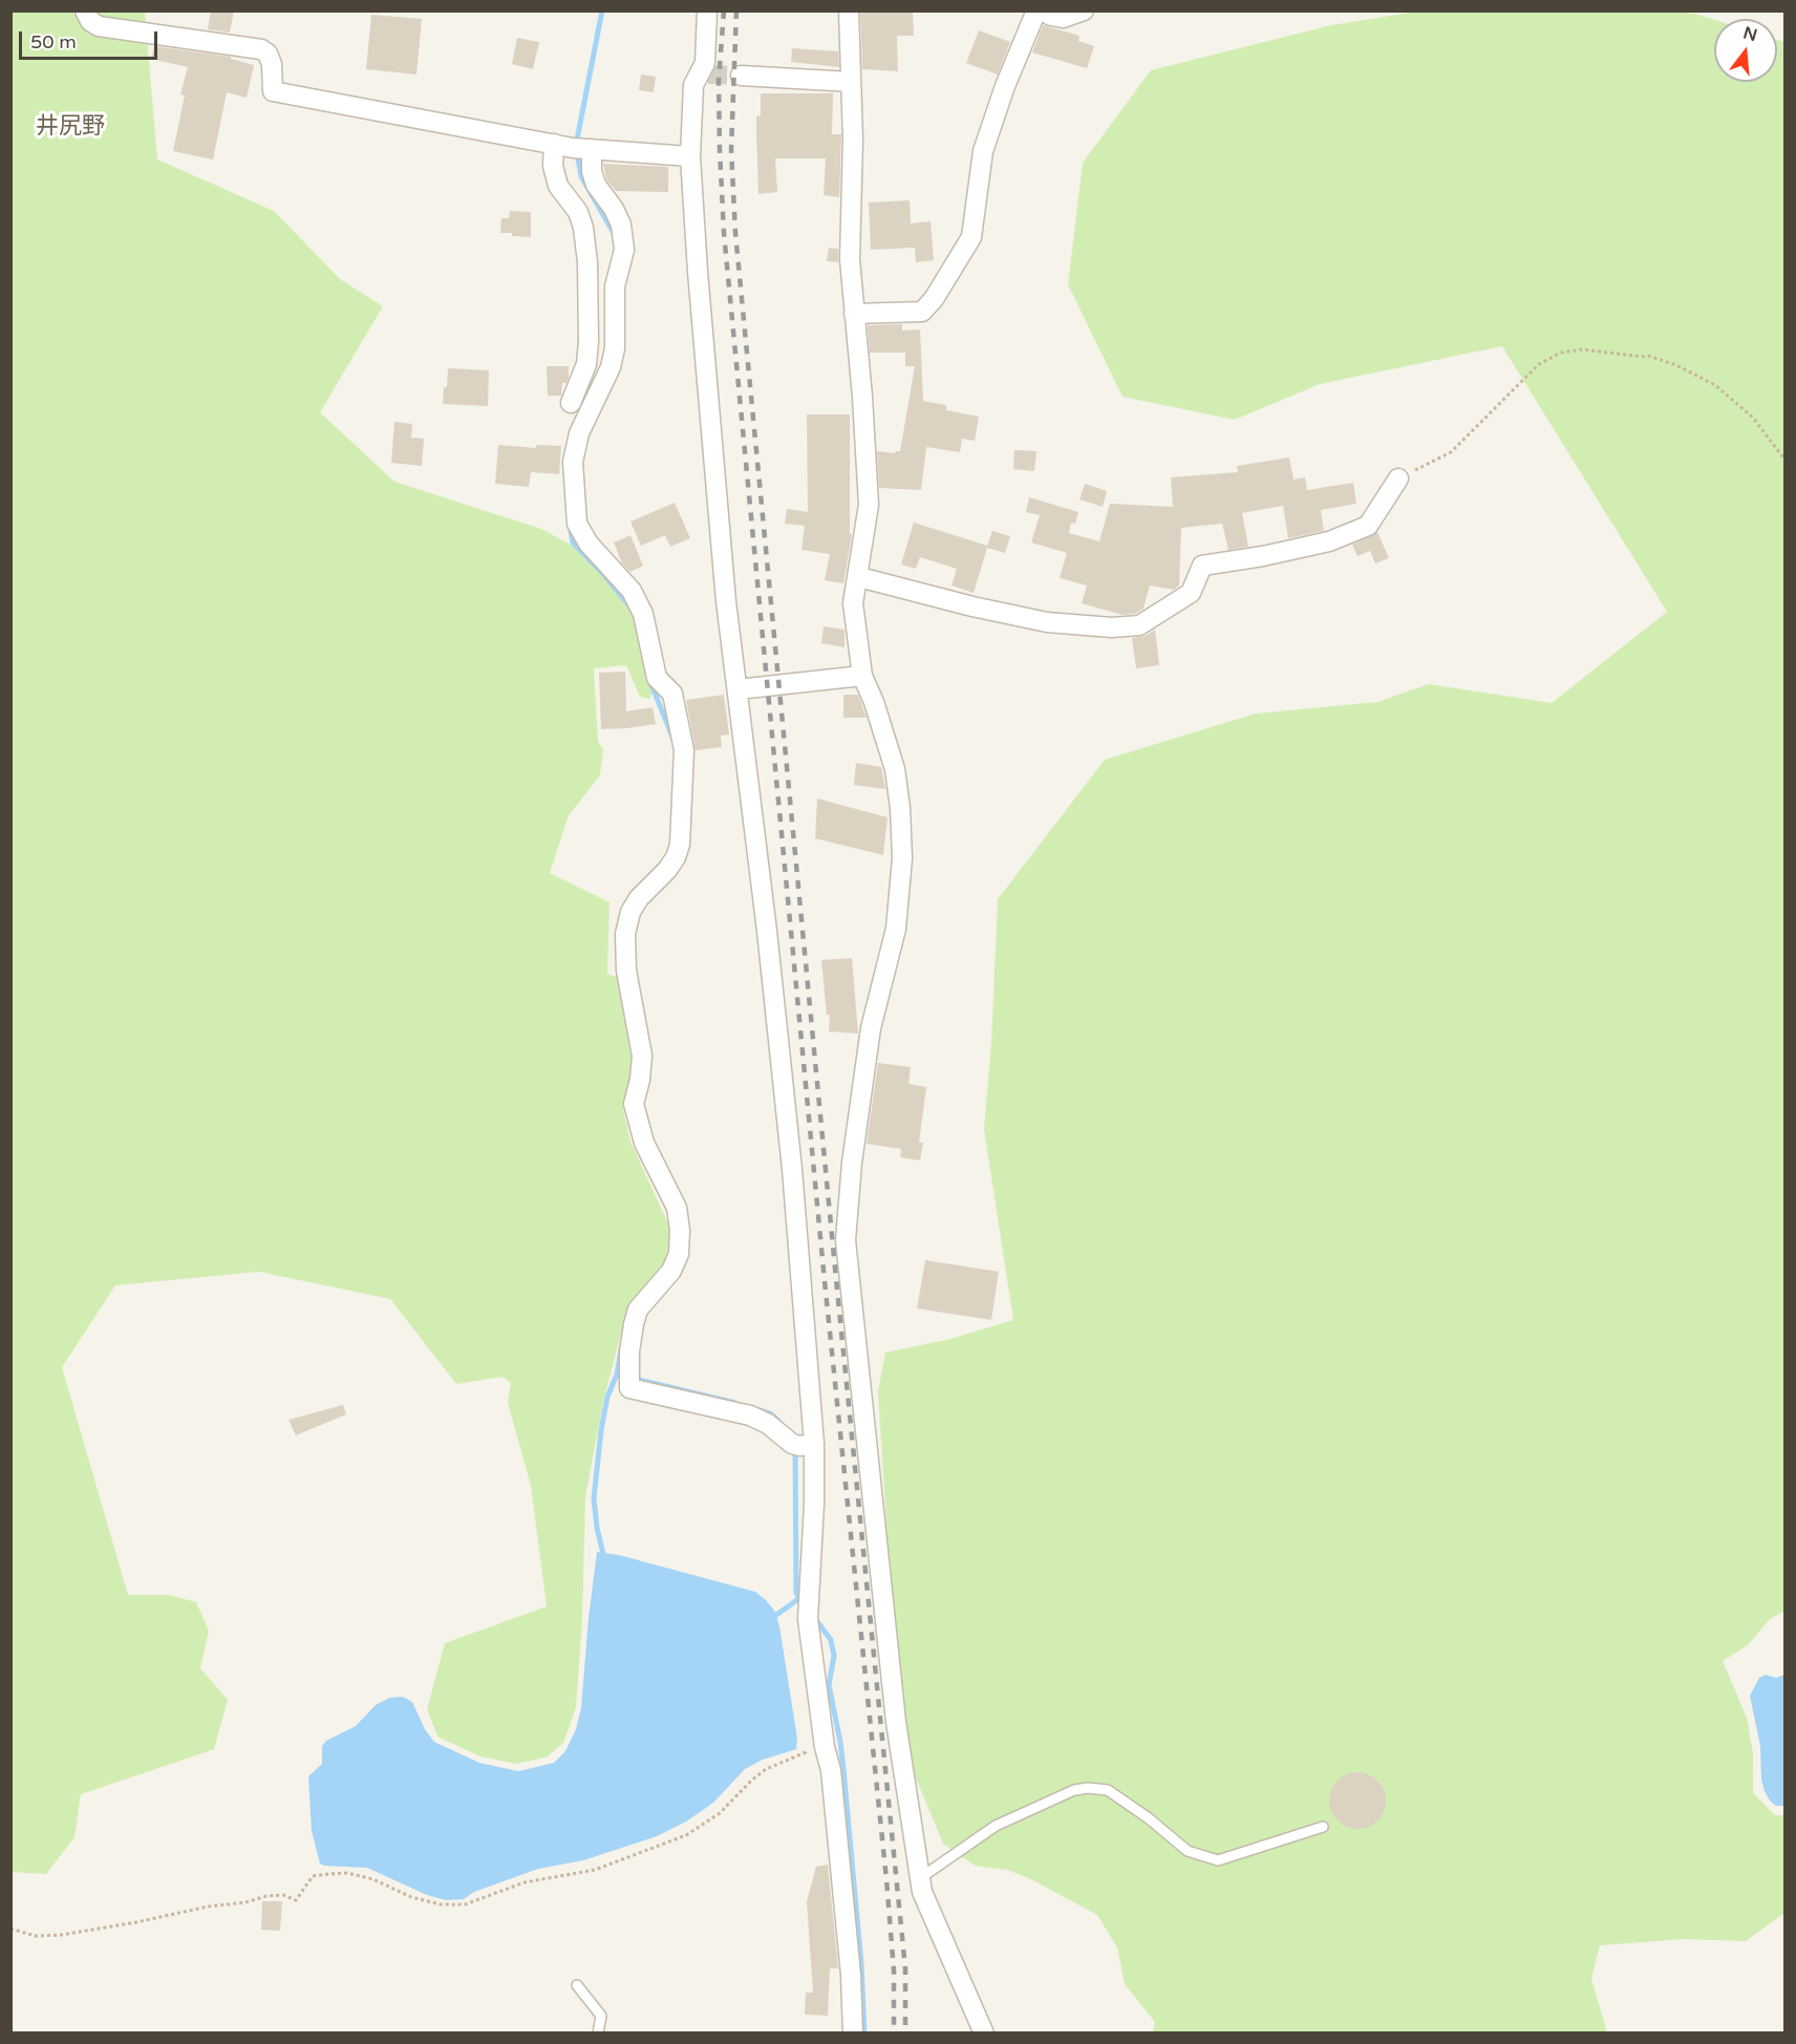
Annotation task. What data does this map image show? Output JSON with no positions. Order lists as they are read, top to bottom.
{
  "districts": ["井尻野"],
  "scale_bar": "50 m",
  "north": "top"
}
